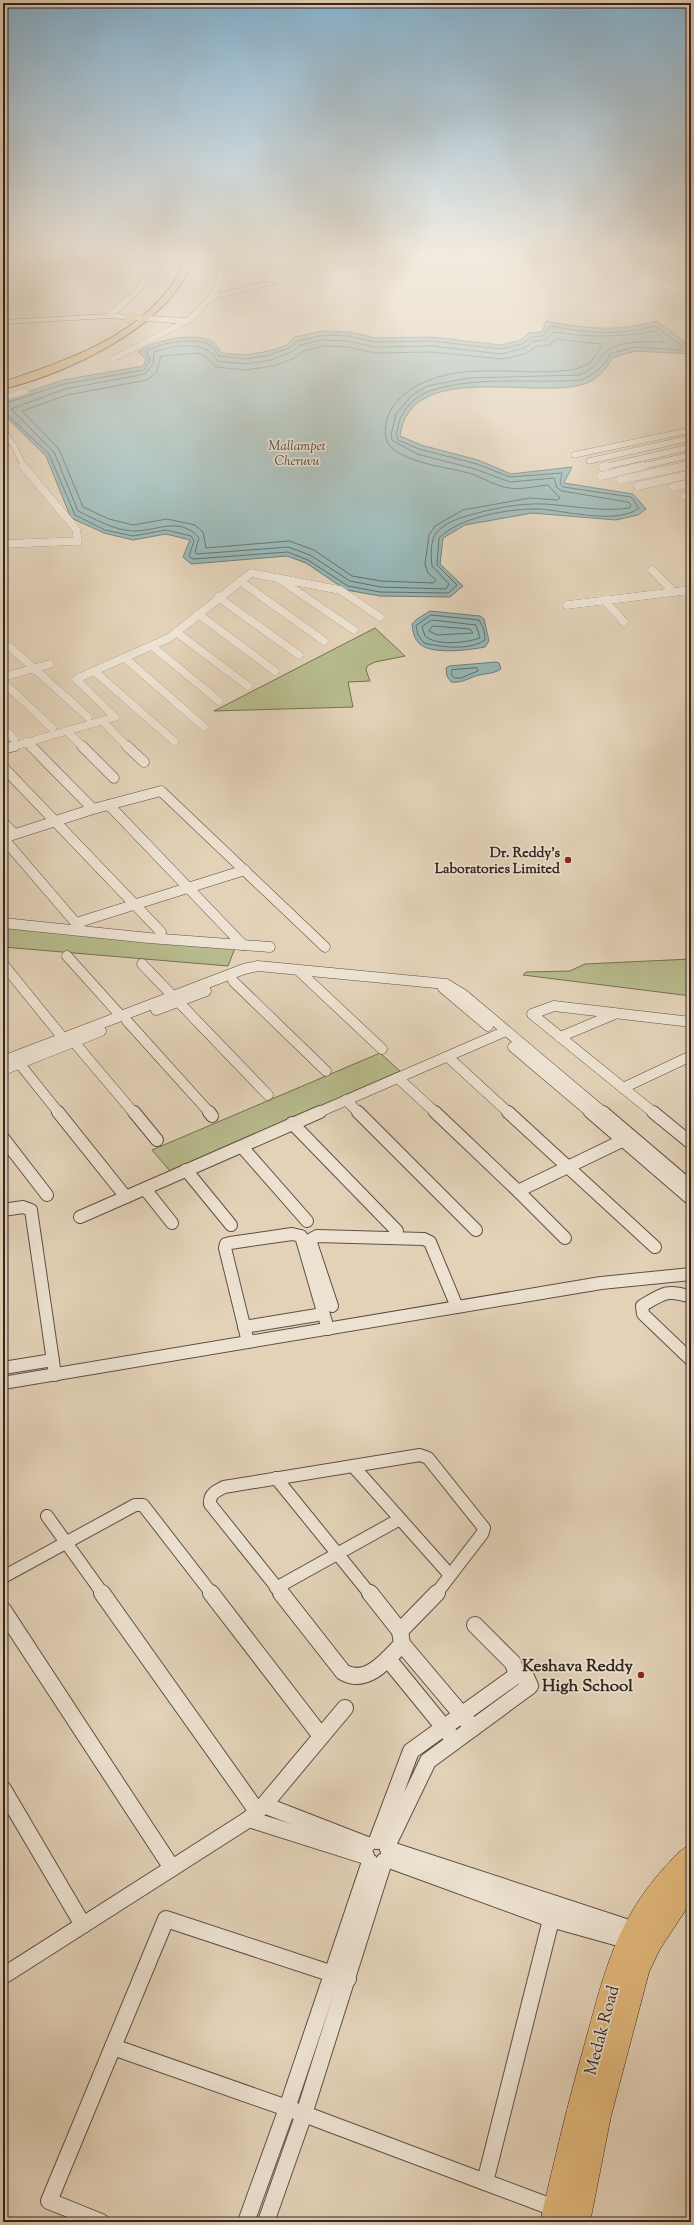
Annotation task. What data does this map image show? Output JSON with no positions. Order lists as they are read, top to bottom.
{
  "streets": {
    "main road": ["Medak Road"]
  },
  "water": ["Mallampet Cheruvu"],
  "places": ["Dr. Reddy's Laboratories Limited", "Keshava Reddy High School"]
}
